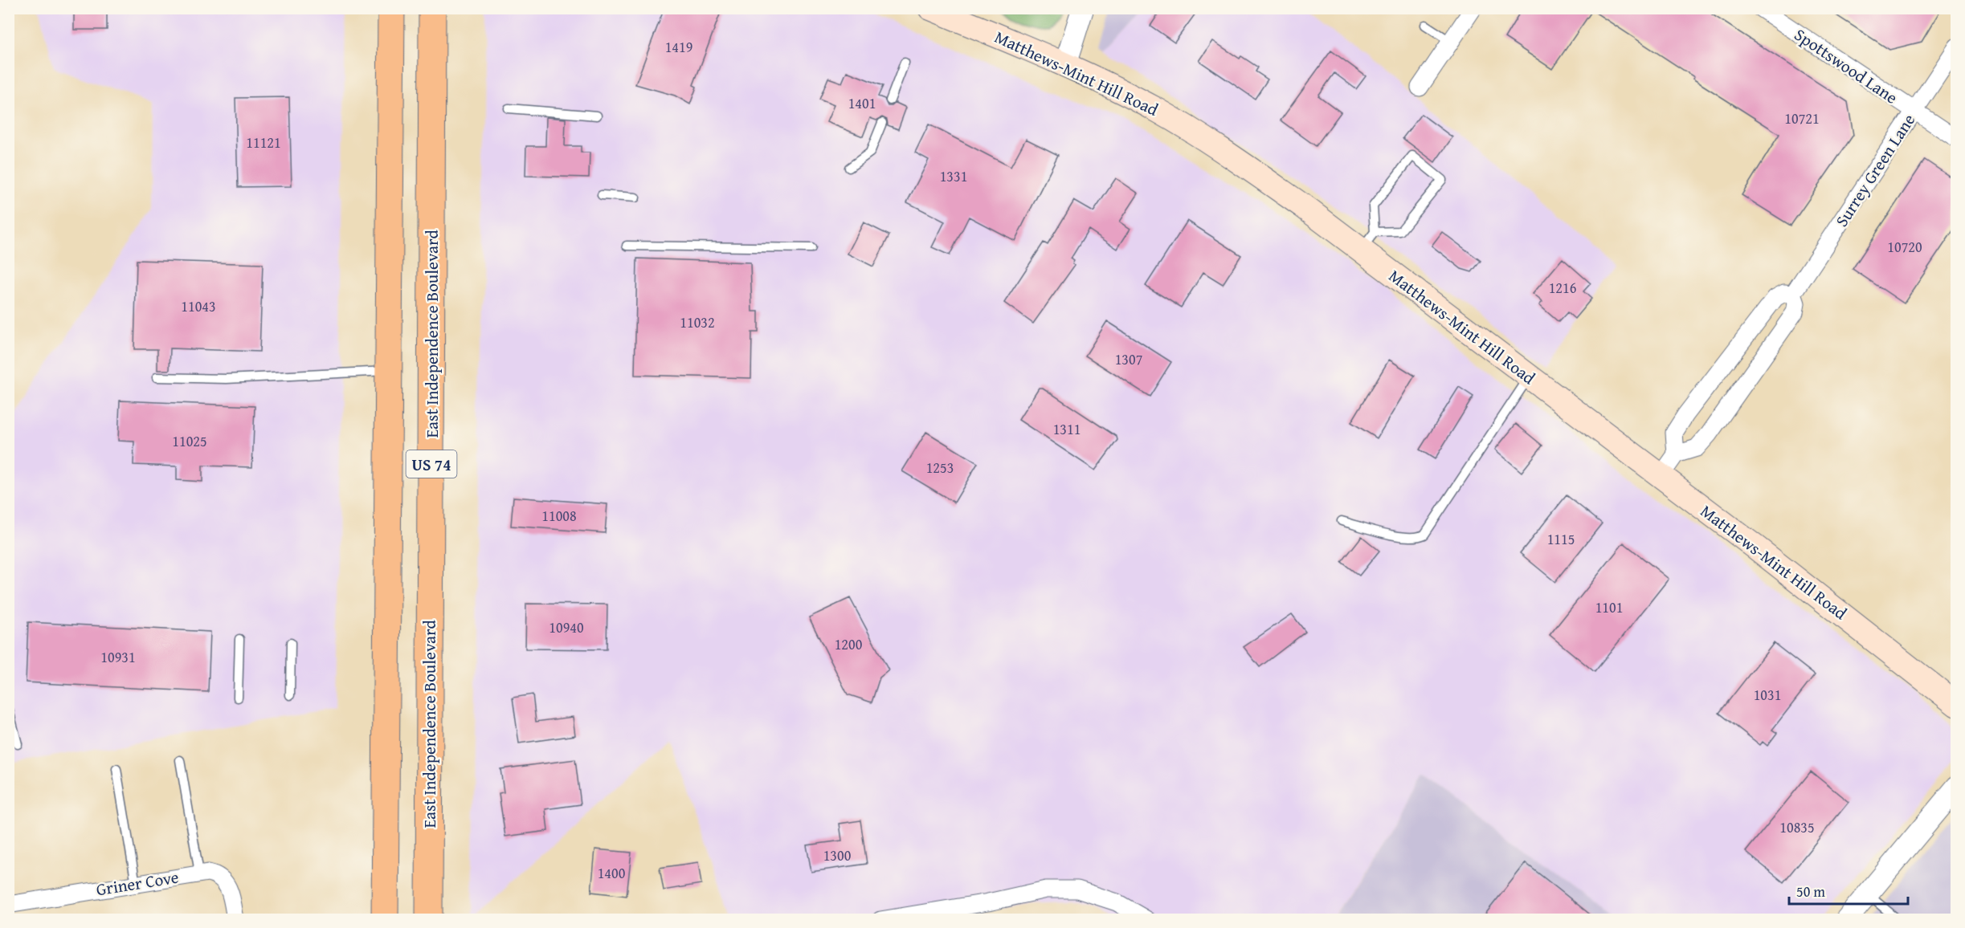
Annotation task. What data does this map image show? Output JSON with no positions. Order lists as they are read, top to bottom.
{
  "streets": {
    "highway": ["East Independence Boulevard", "US 74"],
    "main road": ["Matthews-Mint Hill Road"],
    "street": ["Spottswood Lane", "Surrey Green Lane", "Griner Cove"]
  },
  "crossings": [
    ["Spottswood Lane", "Surrey Green Lane"]
  ],
  "house_numbers": [
    "1419",
    "1401",
    "10721",
    "11121",
    "1331",
    "10720",
    "1216",
    "11043",
    "11032",
    "1307",
    "1311",
    "11025",
    "1253",
    "11008",
    "1115",
    "1101",
    "10940",
    "1200",
    "10931",
    "1031",
    "10835",
    "1300",
    "1400"
  ],
  "scale_bar": "50 m"
}
